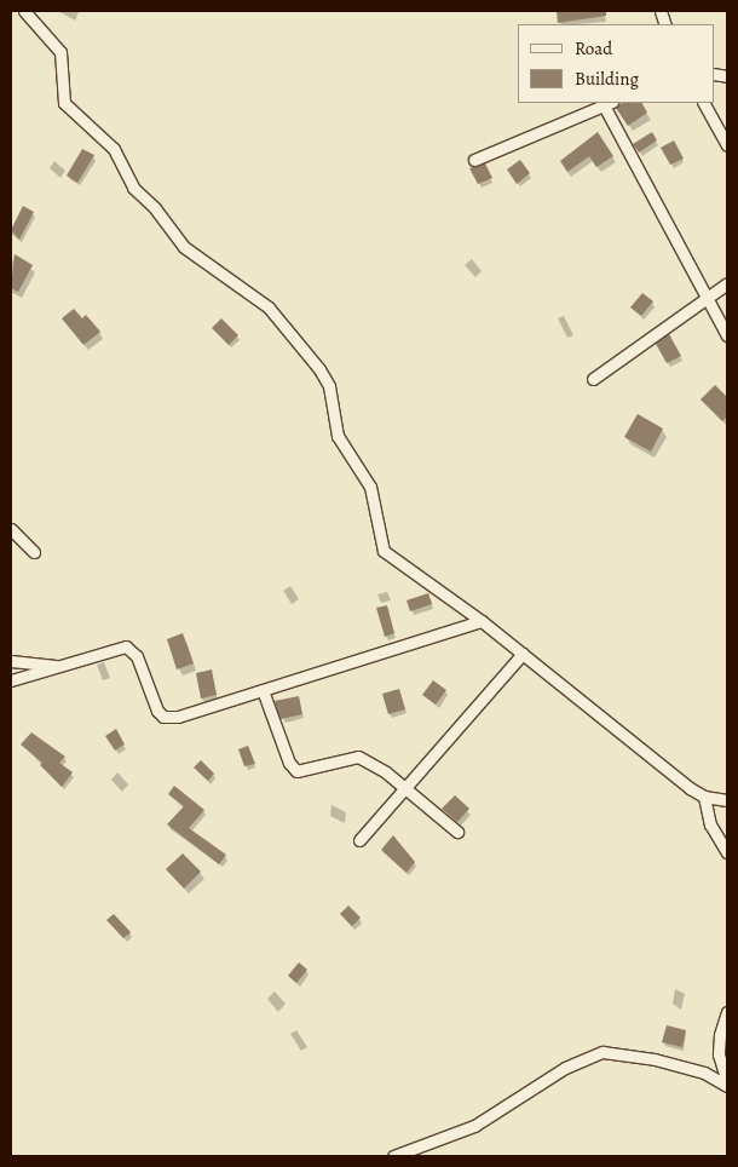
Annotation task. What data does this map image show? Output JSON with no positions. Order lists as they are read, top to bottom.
{
  "legend": ["Road", "Building"]
}
